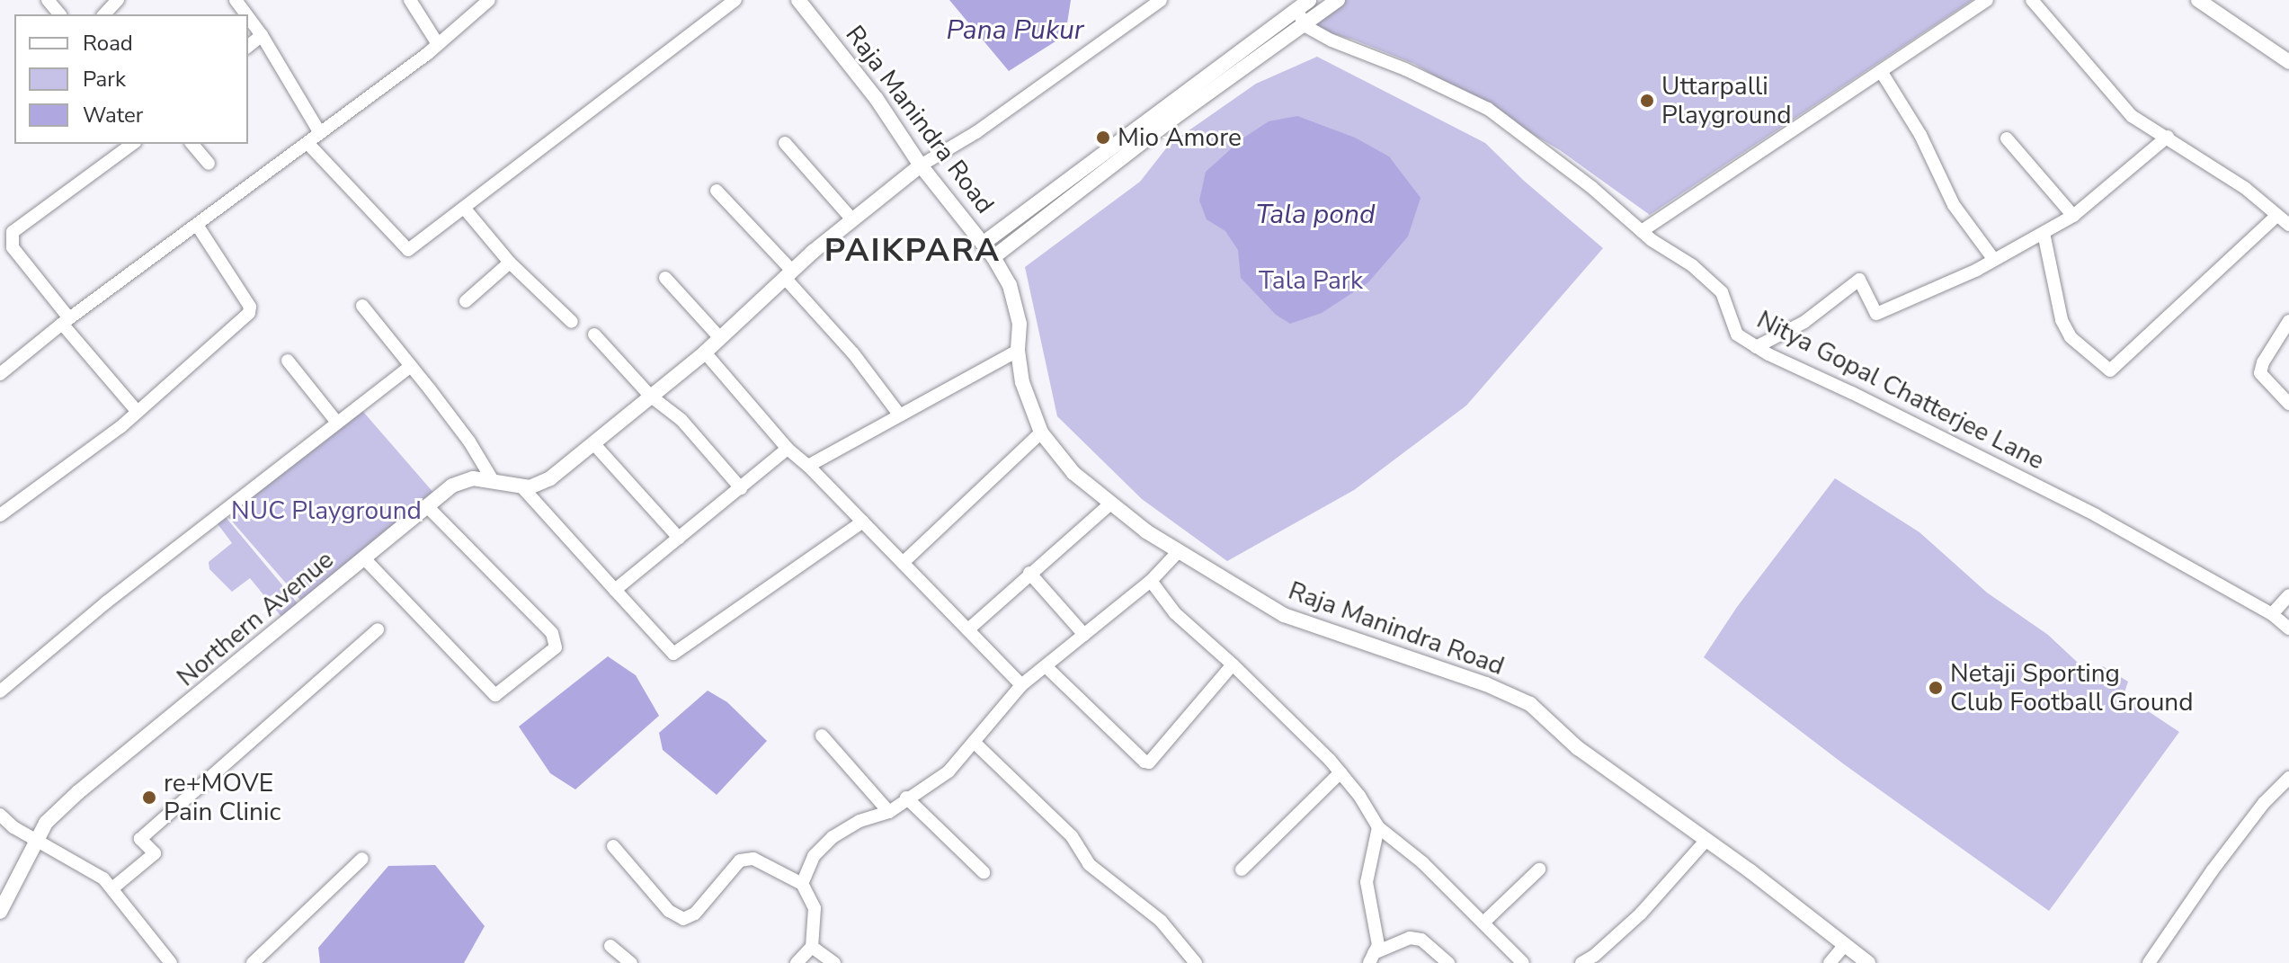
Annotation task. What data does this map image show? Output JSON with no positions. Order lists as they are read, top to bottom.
{
  "streets": {
    "street": ["Raja Manindra Road", "Nitya Gopal Chatterjee Lane", "Northern Avenue"]
  },
  "districts": ["PAIKPARA"],
  "water": ["Pana Pukur", "Tala pond"],
  "parks": ["Tala Park", "NUC Playground"],
  "places": [
    "Uttarpalli Playground",
    "Mio Amore",
    "Netaji Sporting Club Football Ground",
    "re+MOVE Pain Clinic"
  ],
  "legend": ["Road", "Park", "Water"]
}
